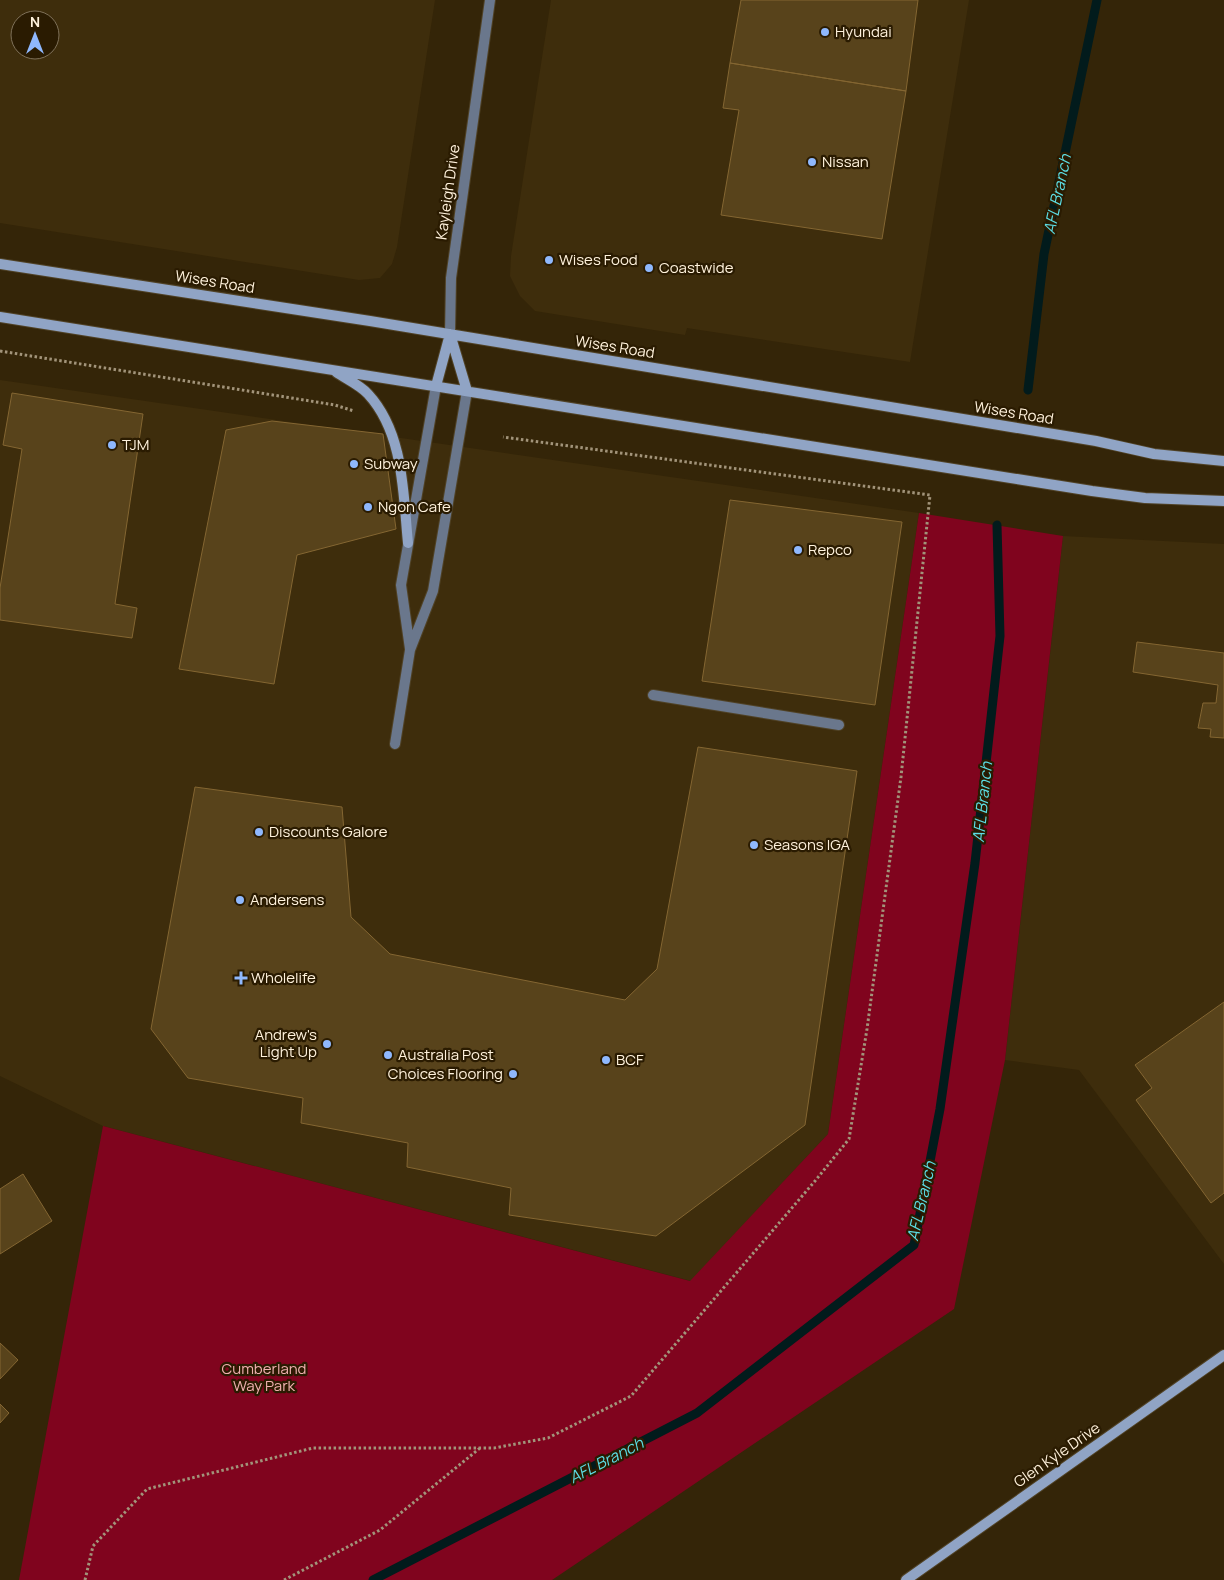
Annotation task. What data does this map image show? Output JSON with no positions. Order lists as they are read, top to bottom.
{
  "streets": {
    "main road": ["Kayleigh Drive", "Wises Road", "Glen Kyle Drive"]
  },
  "crossings": [
    ["Kayleigh Drive", "Wises Road"]
  ],
  "water": ["AFL Branch"],
  "parks": ["Cumberland Way Park"],
  "places": {
    "other": [
      "Hyundai",
      "Nissan",
      "Wises Food",
      "Coastwide",
      "TJM",
      "Subway",
      "Ngon Cafe",
      "Repco",
      "Discounts Galore",
      "Seasons IGA",
      "Andersens",
      "Andrew's Light Up",
      "Australia Post",
      "BCF",
      "Choices Flooring"
    ],
    "health": ["Wholelife"]
  },
  "north": "top"
}
